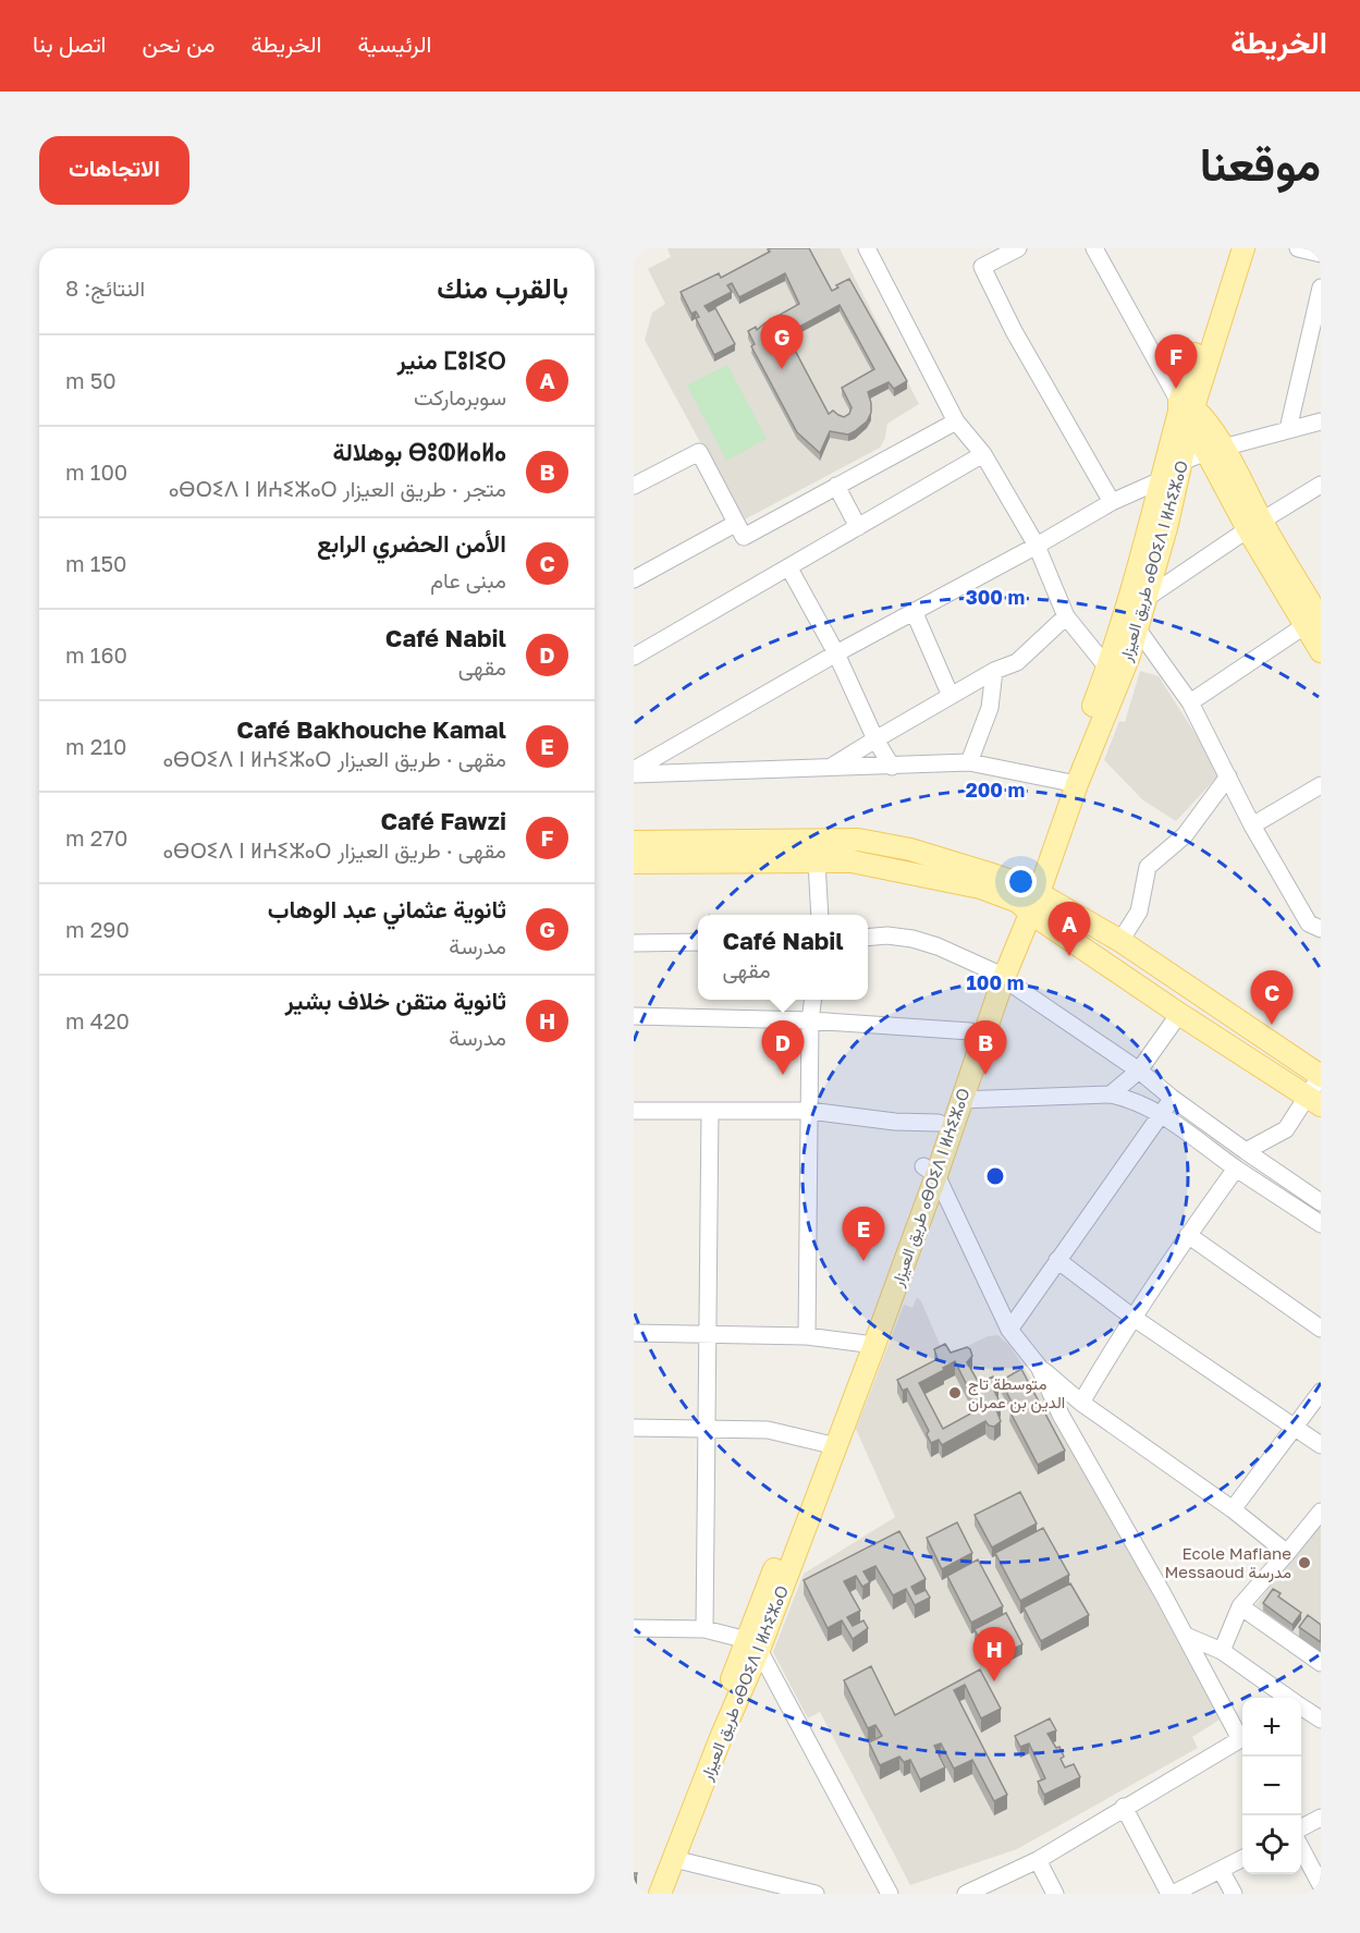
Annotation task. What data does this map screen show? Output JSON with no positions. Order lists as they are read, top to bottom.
{
  "streets": {
    "main road": ["طريق العيزار ⴰⴱⵔⵉⴷ ⵏ ⵍⵄⵉⵣⴰⵔ"]
  },
  "places": ["متوسطة تاج الدين بن عمران", "Ecole Mafiane Messaoud مدرسة"],
  "page": {
    "header": "الخريطة",
    "nav": [
      "الرئيسية",
      "الخريطة",
      "من نحن",
      "اتصل بنا"
    ],
    "title": "موقعنا",
    "buttons": "الاتجاهات",
    "heading": ["بالقرب منك", "النتائج: 8"],
    "pins": [
      "G",
      "F",
      "A",
      "C",
      "B",
      "D",
      "E",
      "H"
    ],
    "list": [
      {
        "mark": "A",
        "name": "ⵎⵓⵏⵉⵔ منير",
        "note": "سوبرماركت",
        "value": "50 m"
      },
      {
        "mark": "B",
        "name": "ⴱⵓⵀⵍⴰⵍⴰ بوهلالة",
        "note": "متجر · طريق العيزار ⴰⴱⵔⵉⴷ ⵏ ⵍⵄⵉⵣⴰⵔ",
        "value": "100 m"
      },
      {
        "mark": "C",
        "name": "الأمن الحضري الرابع",
        "note": "مبنى عام",
        "value": "150 m"
      },
      {
        "mark": "D",
        "name": "Café Nabil",
        "note": "مقهى",
        "value": "160 m"
      },
      {
        "mark": "E",
        "name": "Café Bakhouche Kamal",
        "note": "مقهى · طريق العيزار ⴰⴱⵔⵉⴷ ⵏ ⵍⵄⵉⵣⴰⵔ",
        "value": "210 m"
      },
      {
        "mark": "F",
        "name": "Café Fawzi",
        "note": "مقهى · طريق العيزار ⴰⴱⵔⵉⴷ ⵏ ⵍⵄⵉⵣⴰⵔ",
        "value": "270 m"
      },
      {
        "mark": "G",
        "name": "ثانوية عثماني عبد الوهاب",
        "note": "مدرسة",
        "value": "290 m"
      },
      {
        "mark": "H",
        "name": "ثانوية متقن خلاف بشير",
        "note": "مدرسة",
        "value": "420 m"
      }
    ],
    "popup": ["Café Nabil", "مقهى"],
    "map_buttons": ["+", "−"]
  },
  "rings": ["300 m", "200 m", "100 m"]
}
